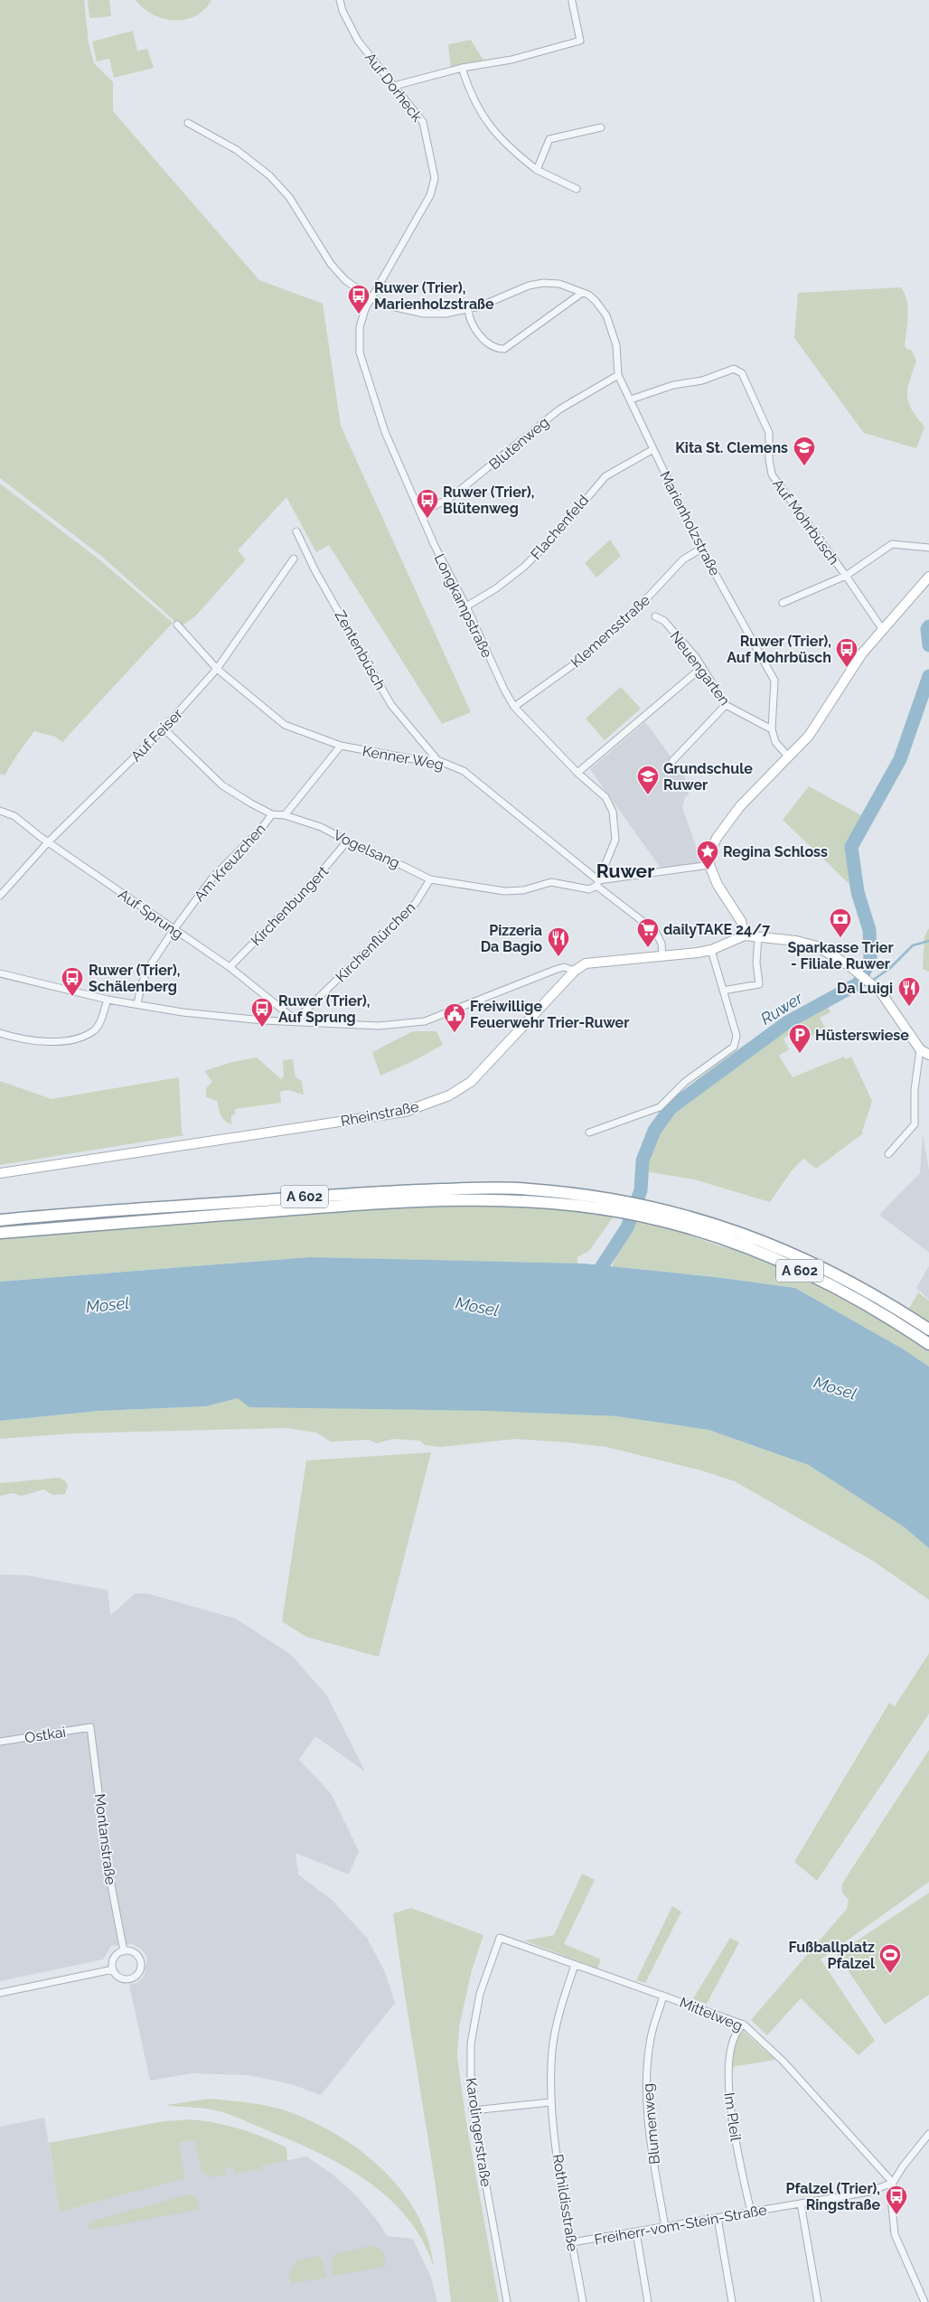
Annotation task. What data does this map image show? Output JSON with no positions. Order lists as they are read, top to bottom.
{
  "streets": {
    "highway": ["A 602"],
    "main road": ["Rheinstraße"],
    "street": [
      "Auf Dorheck",
      "Blütenweg",
      "Auf Mohrbüsch",
      "Marienholzstraße",
      "Flachenfeld",
      "Longkampstraße",
      "Klemensstraße",
      "Zentenbüsch",
      "Neuengarten",
      "Auf Feiser",
      "Kenner Weg",
      "Vogelsang",
      "Am Kreuzchen",
      "Kirchenbungert",
      "Auf Sprung",
      "Kirchenflürchen",
      "Ostkai",
      "Montanstraße",
      "Mittelweg",
      "Im Pleil",
      "Blumenweg",
      "Karolingerstraße",
      "Rothildisstraße",
      "Freiherr-vom-Stein-Straße"
    ]
  },
  "crossings": [
    ["Auf Dorheck", "Marienholzstraße"],
    ["Auf Dorheck", "Longkampstraße"],
    ["Blütenweg", "Marienholzstraße"],
    ["Blütenweg", "Longkampstraße"],
    ["Auf Mohrbüsch", "Marienholzstraße"],
    ["Marienholzstraße", "Flachenfeld"],
    ["Marienholzstraße", "Longkampstraße"],
    ["Marienholzstraße", "Klemensstraße"],
    ["Marienholzstraße", "Neuengarten"],
    ["Flachenfeld", "Longkampstraße"],
    ["Longkampstraße", "Klemensstraße"],
    ["Longkampstraße", "Kenner Weg"],
    ["Longkampstraße", "Vogelsang"],
    ["Zentenbüsch", "Kenner Weg"],
    ["Auf Feiser", "Kenner Weg"],
    ["Auf Feiser", "Vogelsang"],
    ["Auf Feiser", "Auf Sprung"],
    ["Kenner Weg", "Vogelsang"],
    ["Kenner Weg", "Rheinstraße"],
    ["Vogelsang", "Am Kreuzchen"],
    ["Vogelsang", "Kirchenbungert"],
    ["Vogelsang", "Kirchenflürchen"],
    ["Am Kreuzchen", "Auf Sprung"],
    ["Kirchenbungert", "Auf Sprung"],
    ["Auf Sprung", "Kirchenflürchen"],
    ["Ostkai", "Montanstraße"],
    ["Mittelweg", "Im Pleil"],
    ["Mittelweg", "Blumenweg"],
    ["Mittelweg", "Karolingerstraße"],
    ["Mittelweg", "Rothildisstraße"],
    ["Mittelweg", "Freiherr-vom-Stein-Straße"],
    ["Im Pleil", "Freiherr-vom-Stein-Straße"],
    ["Blumenweg", "Freiherr-vom-Stein-Straße"],
    ["Rothildisstraße", "Freiherr-vom-Stein-Straße"]
  ],
  "districts": ["Ruwer"],
  "water": ["Ruwer", "Mosel"],
  "places": {
    "bus stop": [
      "Ruwer (Trier), Marienholzstraße",
      "Ruwer (Trier), Blütenweg",
      "Ruwer (Trier), Auf Mohrbüsch",
      "Ruwer (Trier), Schälenberg",
      "Ruwer (Trier), Auf Sprung",
      "Pfalzel (Trier), Ringstraße"
    ],
    "school or university": ["Kita St. Clemens", "Grundschule Ruwer"],
    "place": ["Regina Schloss"],
    "bank": ["Sparkasse Trier - Filiale Ruwer"],
    "supermarket": ["dailyTAKE 24/7"],
    "restaurant": ["Pizzeria Da Bagio", "Da Luigi"],
    "public building": ["Freiwillige Feuerwehr Trier-Ruwer"],
    "parking": ["Hüsterswiese"],
    "sports": ["Fußballplatz Pfalzel"]
  }
}
